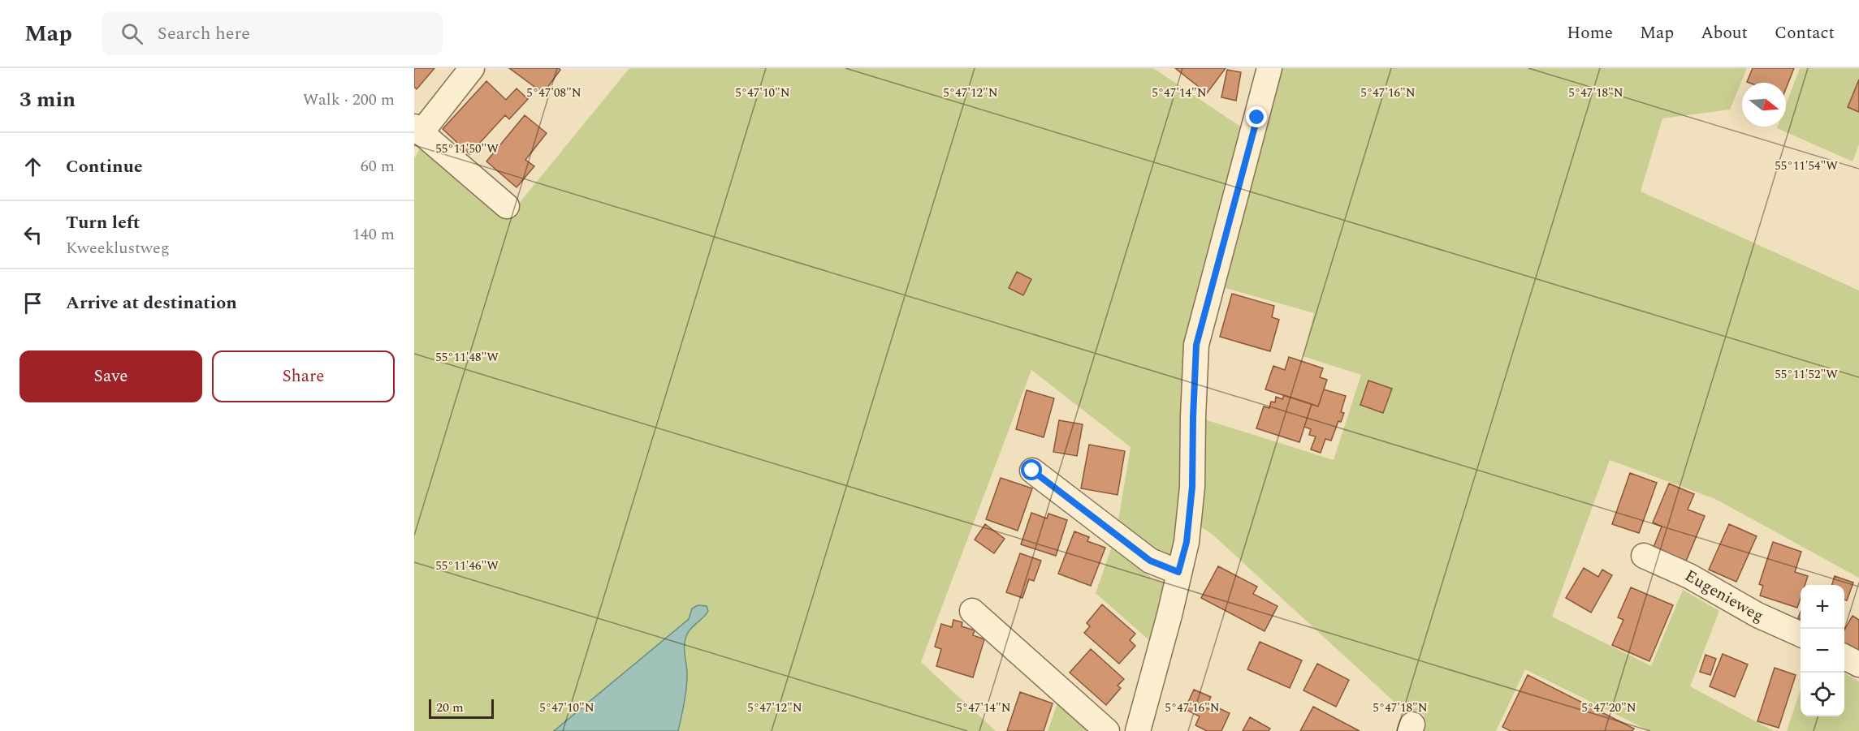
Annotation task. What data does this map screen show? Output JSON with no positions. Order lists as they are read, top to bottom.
{
  "streets": {
    "street": ["Eugenieweg"]
  },
  "scale_bar": "20 m",
  "north": "right",
  "page": {
    "header": "Map",
    "search": "Search here",
    "nav": [
      "Home",
      "Map",
      "About",
      "Contact"
    ],
    "heading": ["3 min", "Walk · 200 m"],
    "list": [
      ["Continue", "60 m"],
      ["Turn left", "Kweeklustweg", "140 m"],
      "Arrive at destination"
    ],
    "buttons": ["Save", "Share"],
    "map_buttons": ["+", "−"],
    "scale": "20 m"
  },
  "coordinates": [
    "5°47'08\"N",
    "5°47'10\"N",
    "5°47'12\"N",
    "5°47'14\"N",
    "5°47'16\"N",
    "5°47'18\"N",
    "55°11'50\"W",
    "55°11'54\"W",
    "55°11'48\"W",
    "55°11'52\"W",
    "55°11'46\"W",
    "5°47'20\"N"
  ]
}
